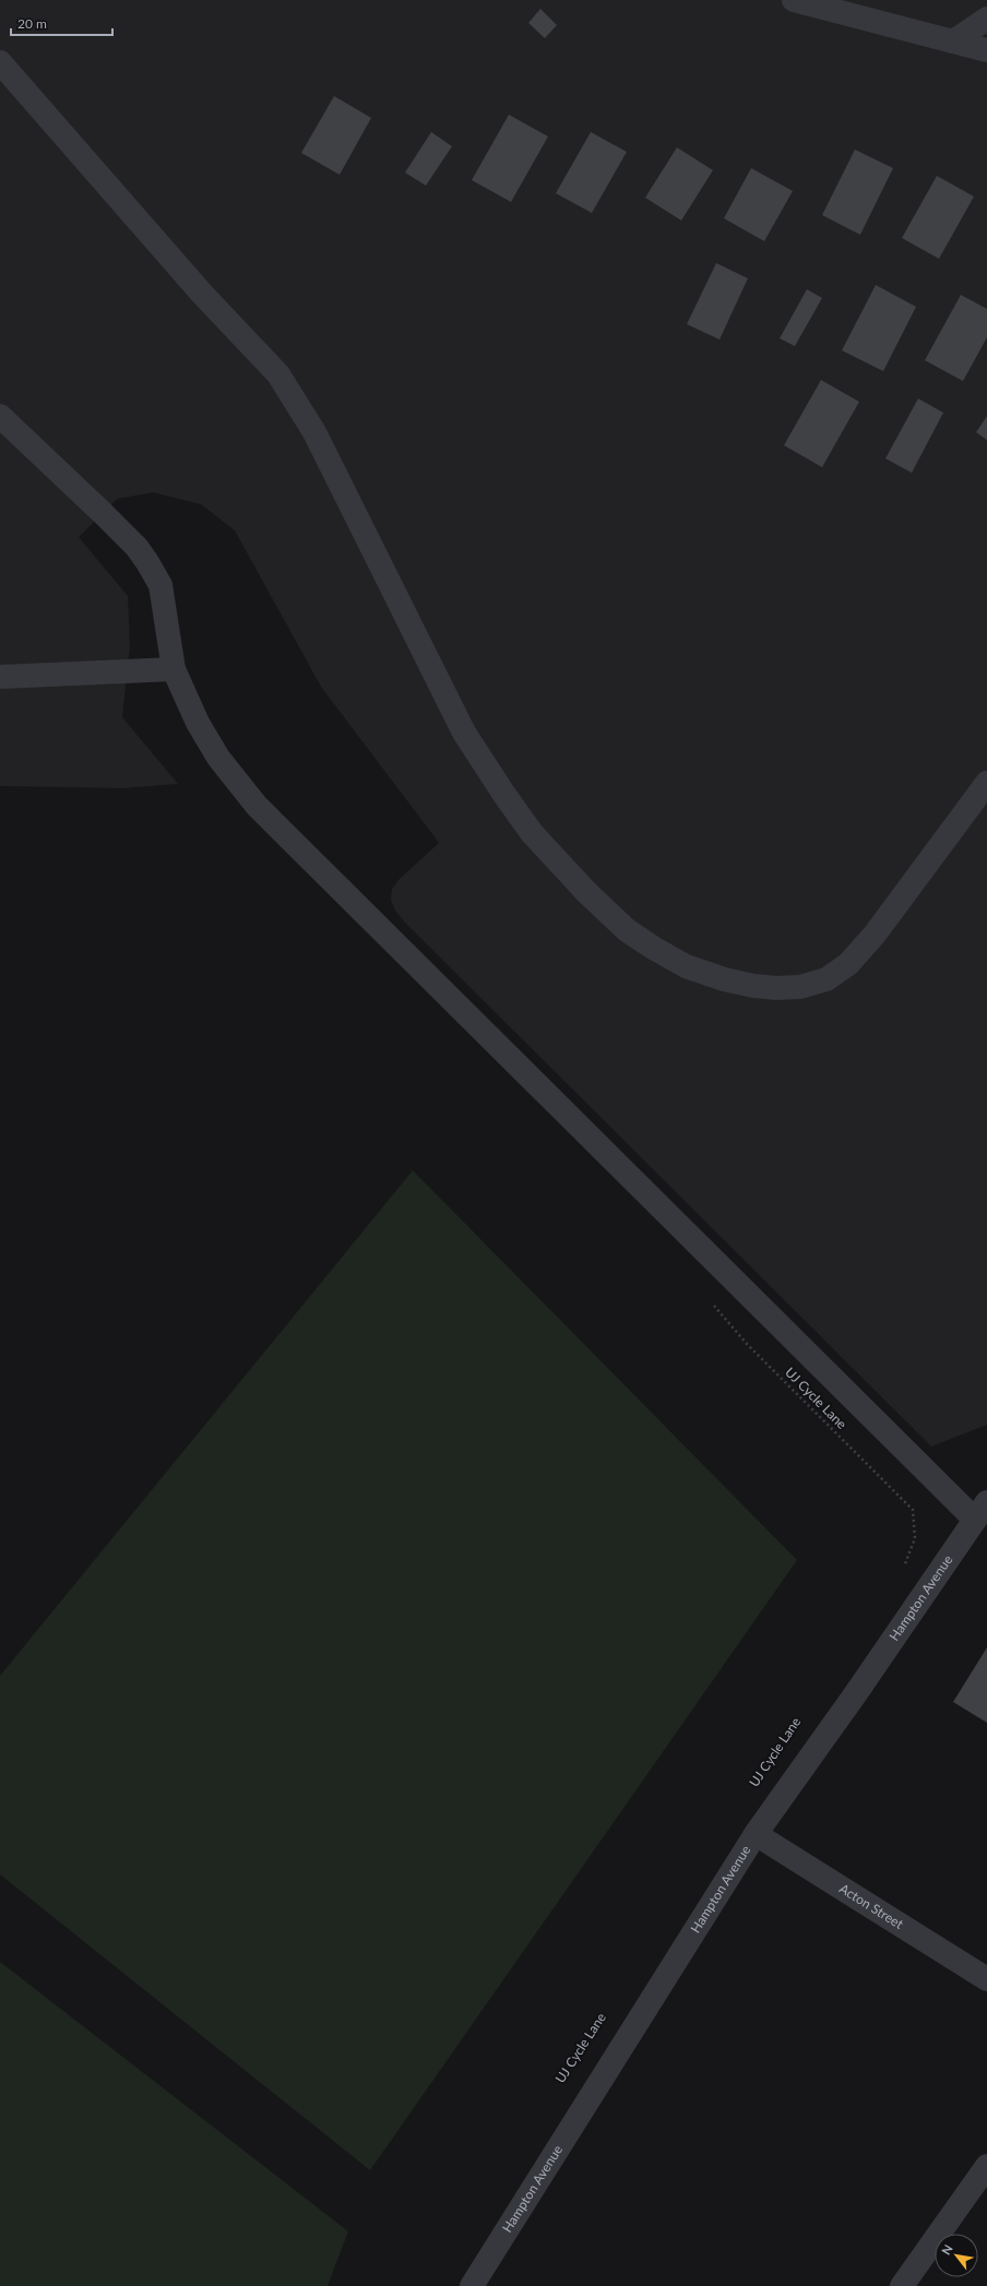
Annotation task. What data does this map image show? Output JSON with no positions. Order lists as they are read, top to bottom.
{
  "streets": {
    "street": ["Hampton Avenue", "Acton Street"],
    "path": ["UJ Cycle Lane"]
  },
  "crossings": [
    ["Hampton Avenue", "Acton Street"]
  ],
  "scale_bar": "20 m",
  "north": "top left"
}
